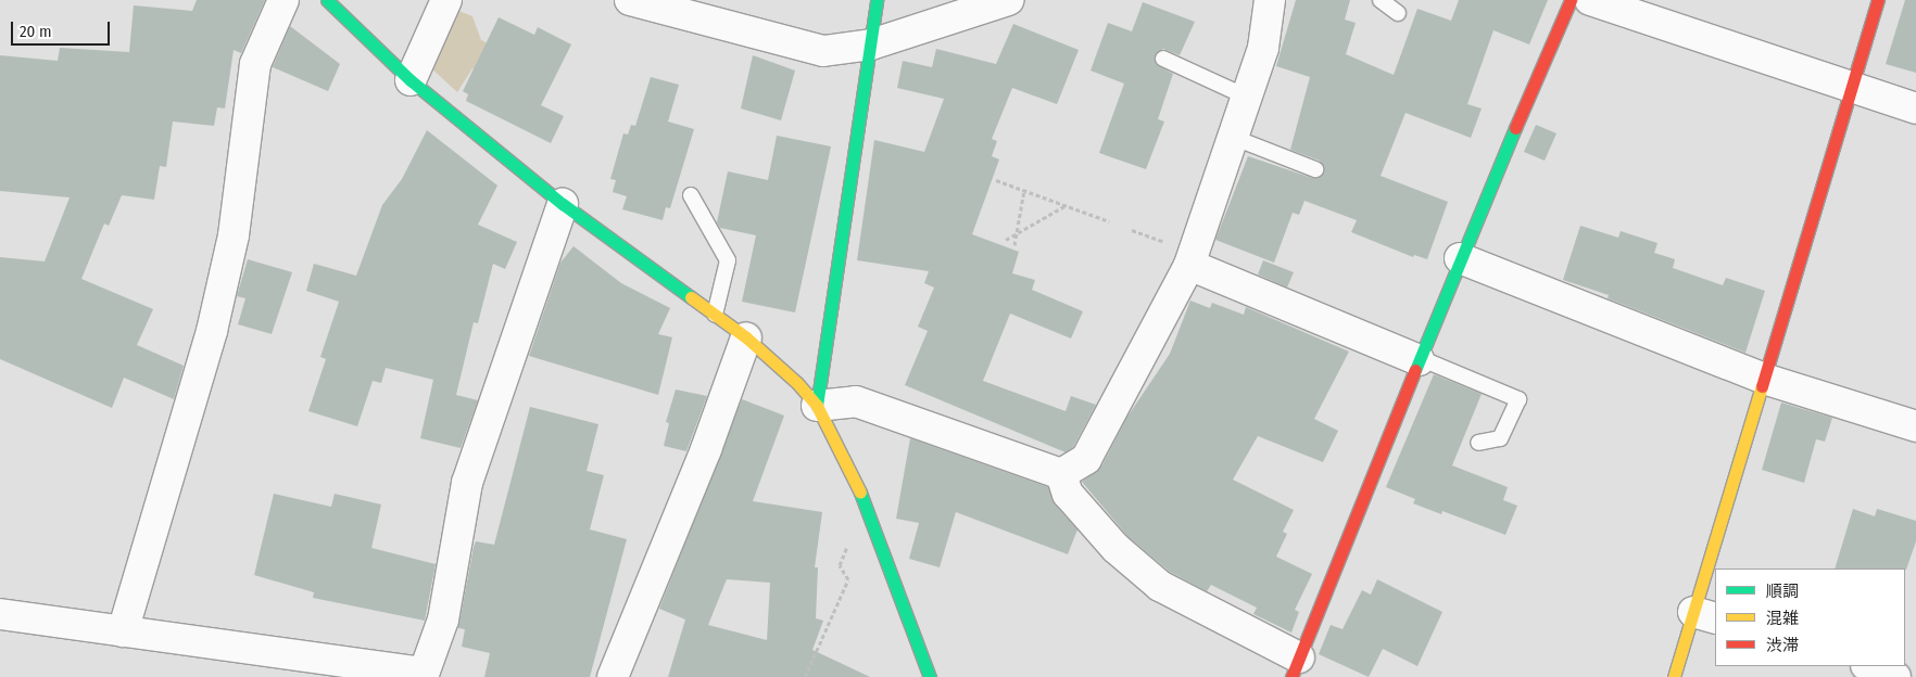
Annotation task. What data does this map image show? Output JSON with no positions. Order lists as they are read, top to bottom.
{
  "legend": ["順調", "混雑", "渋滞"],
  "scale_bar": "20 m"
}
